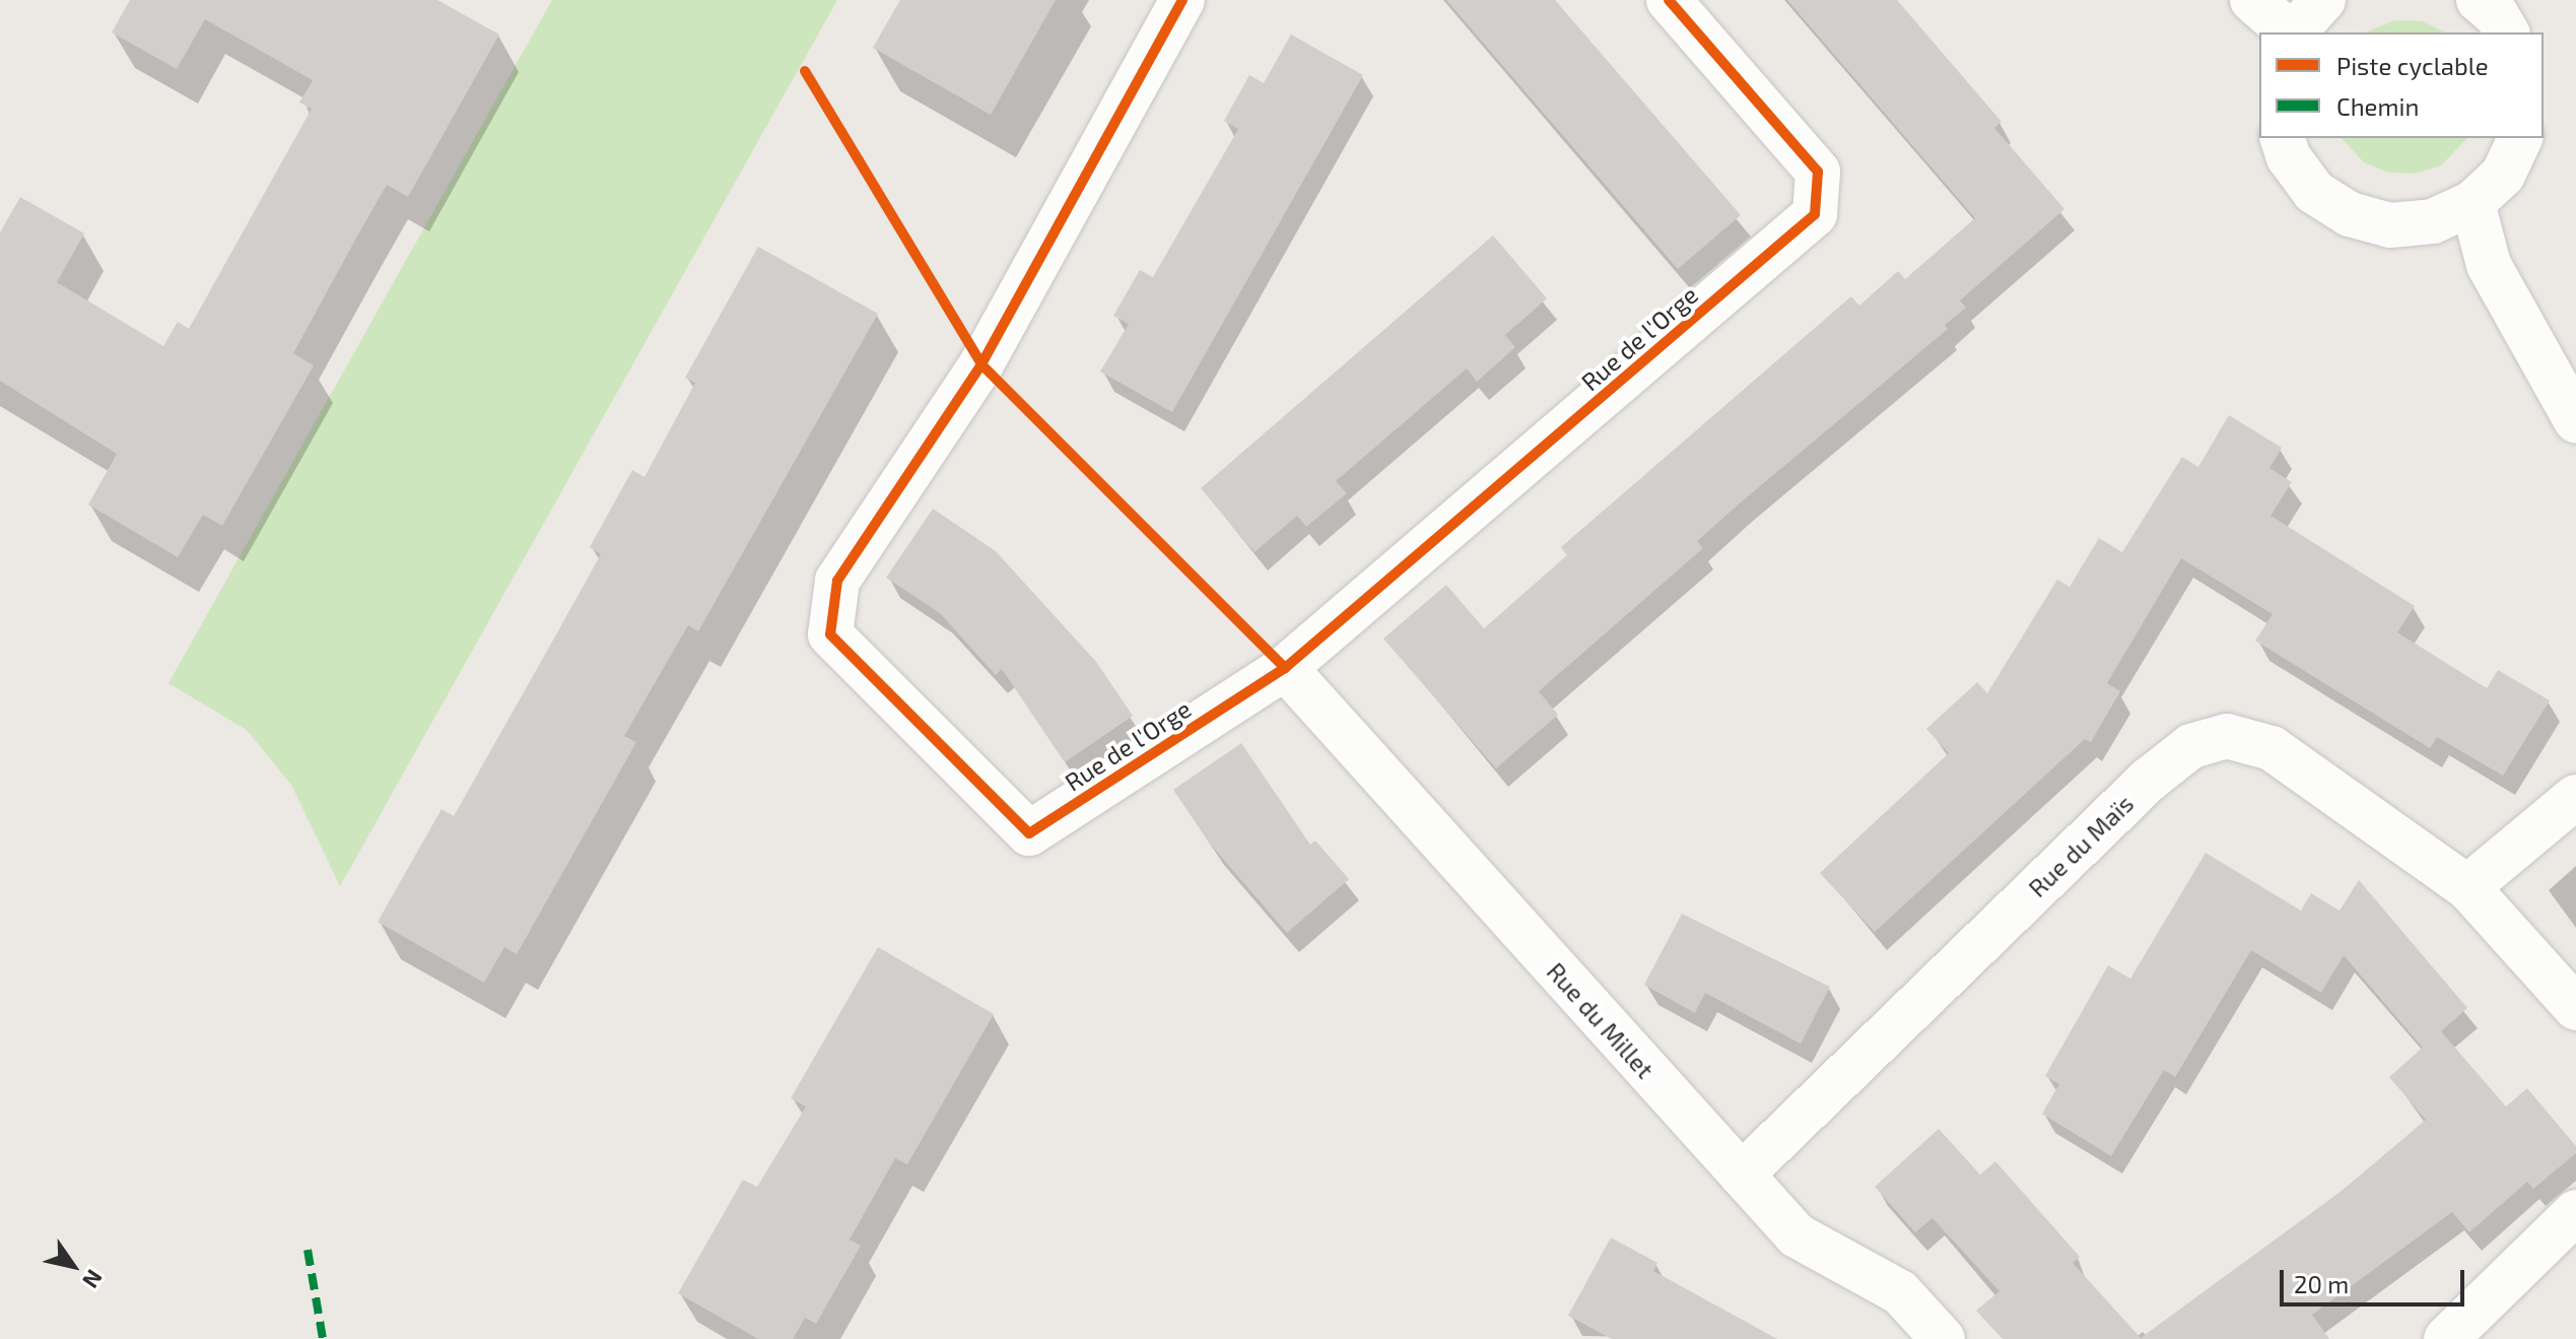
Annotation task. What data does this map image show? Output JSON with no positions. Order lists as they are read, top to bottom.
{
  "streets": {
    "street": ["Rue de l'Orge", "Rue du Maïs", "Rue du Millet"]
  },
  "crossings": [
    ["Rue de l'Orge", "Rue du Millet"],
    ["Rue du Maïs", "Rue du Millet"]
  ],
  "legend": ["Piste cyclable", "Chemin"],
  "scale_bar": "20 m",
  "north": "bottom right"
}
